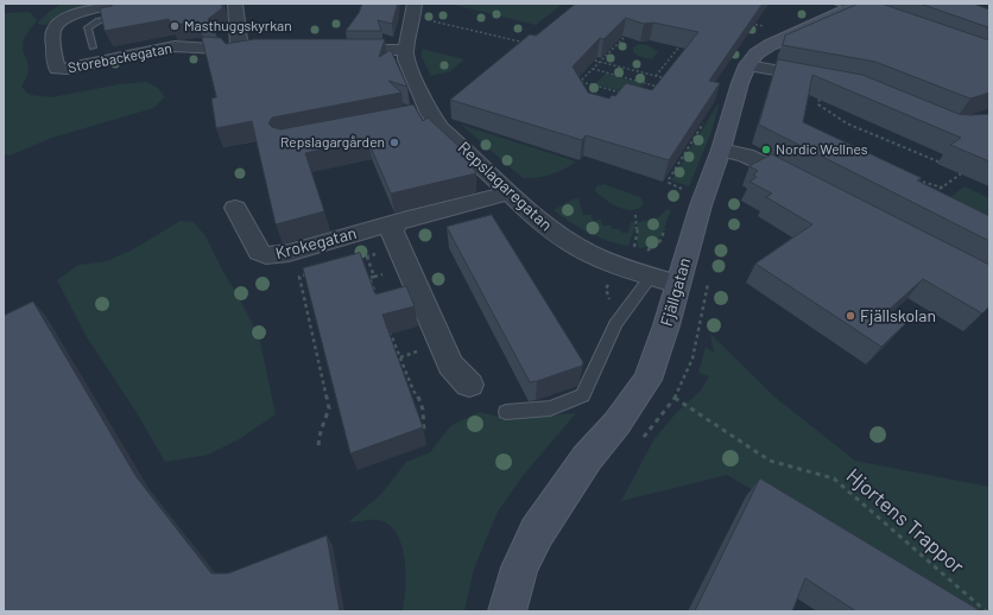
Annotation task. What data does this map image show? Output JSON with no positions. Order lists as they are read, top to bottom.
{
  "streets": {
    "street": [
      "Storebackegatan",
      "Repslagaregatan",
      "Krokegatan",
      "Fjällgatan"
    ],
    "path": ["Hjortens Trappor"]
  },
  "crossings": [
    ["Repslagaregatan", "Krokegatan"],
    ["Repslagaregatan", "Fjällgatan"]
  ],
  "places": [
    "Masthuggskyrkan",
    "Repslagargården",
    "Nordic Wellnes",
    "Fjällskolan"
  ]
}
